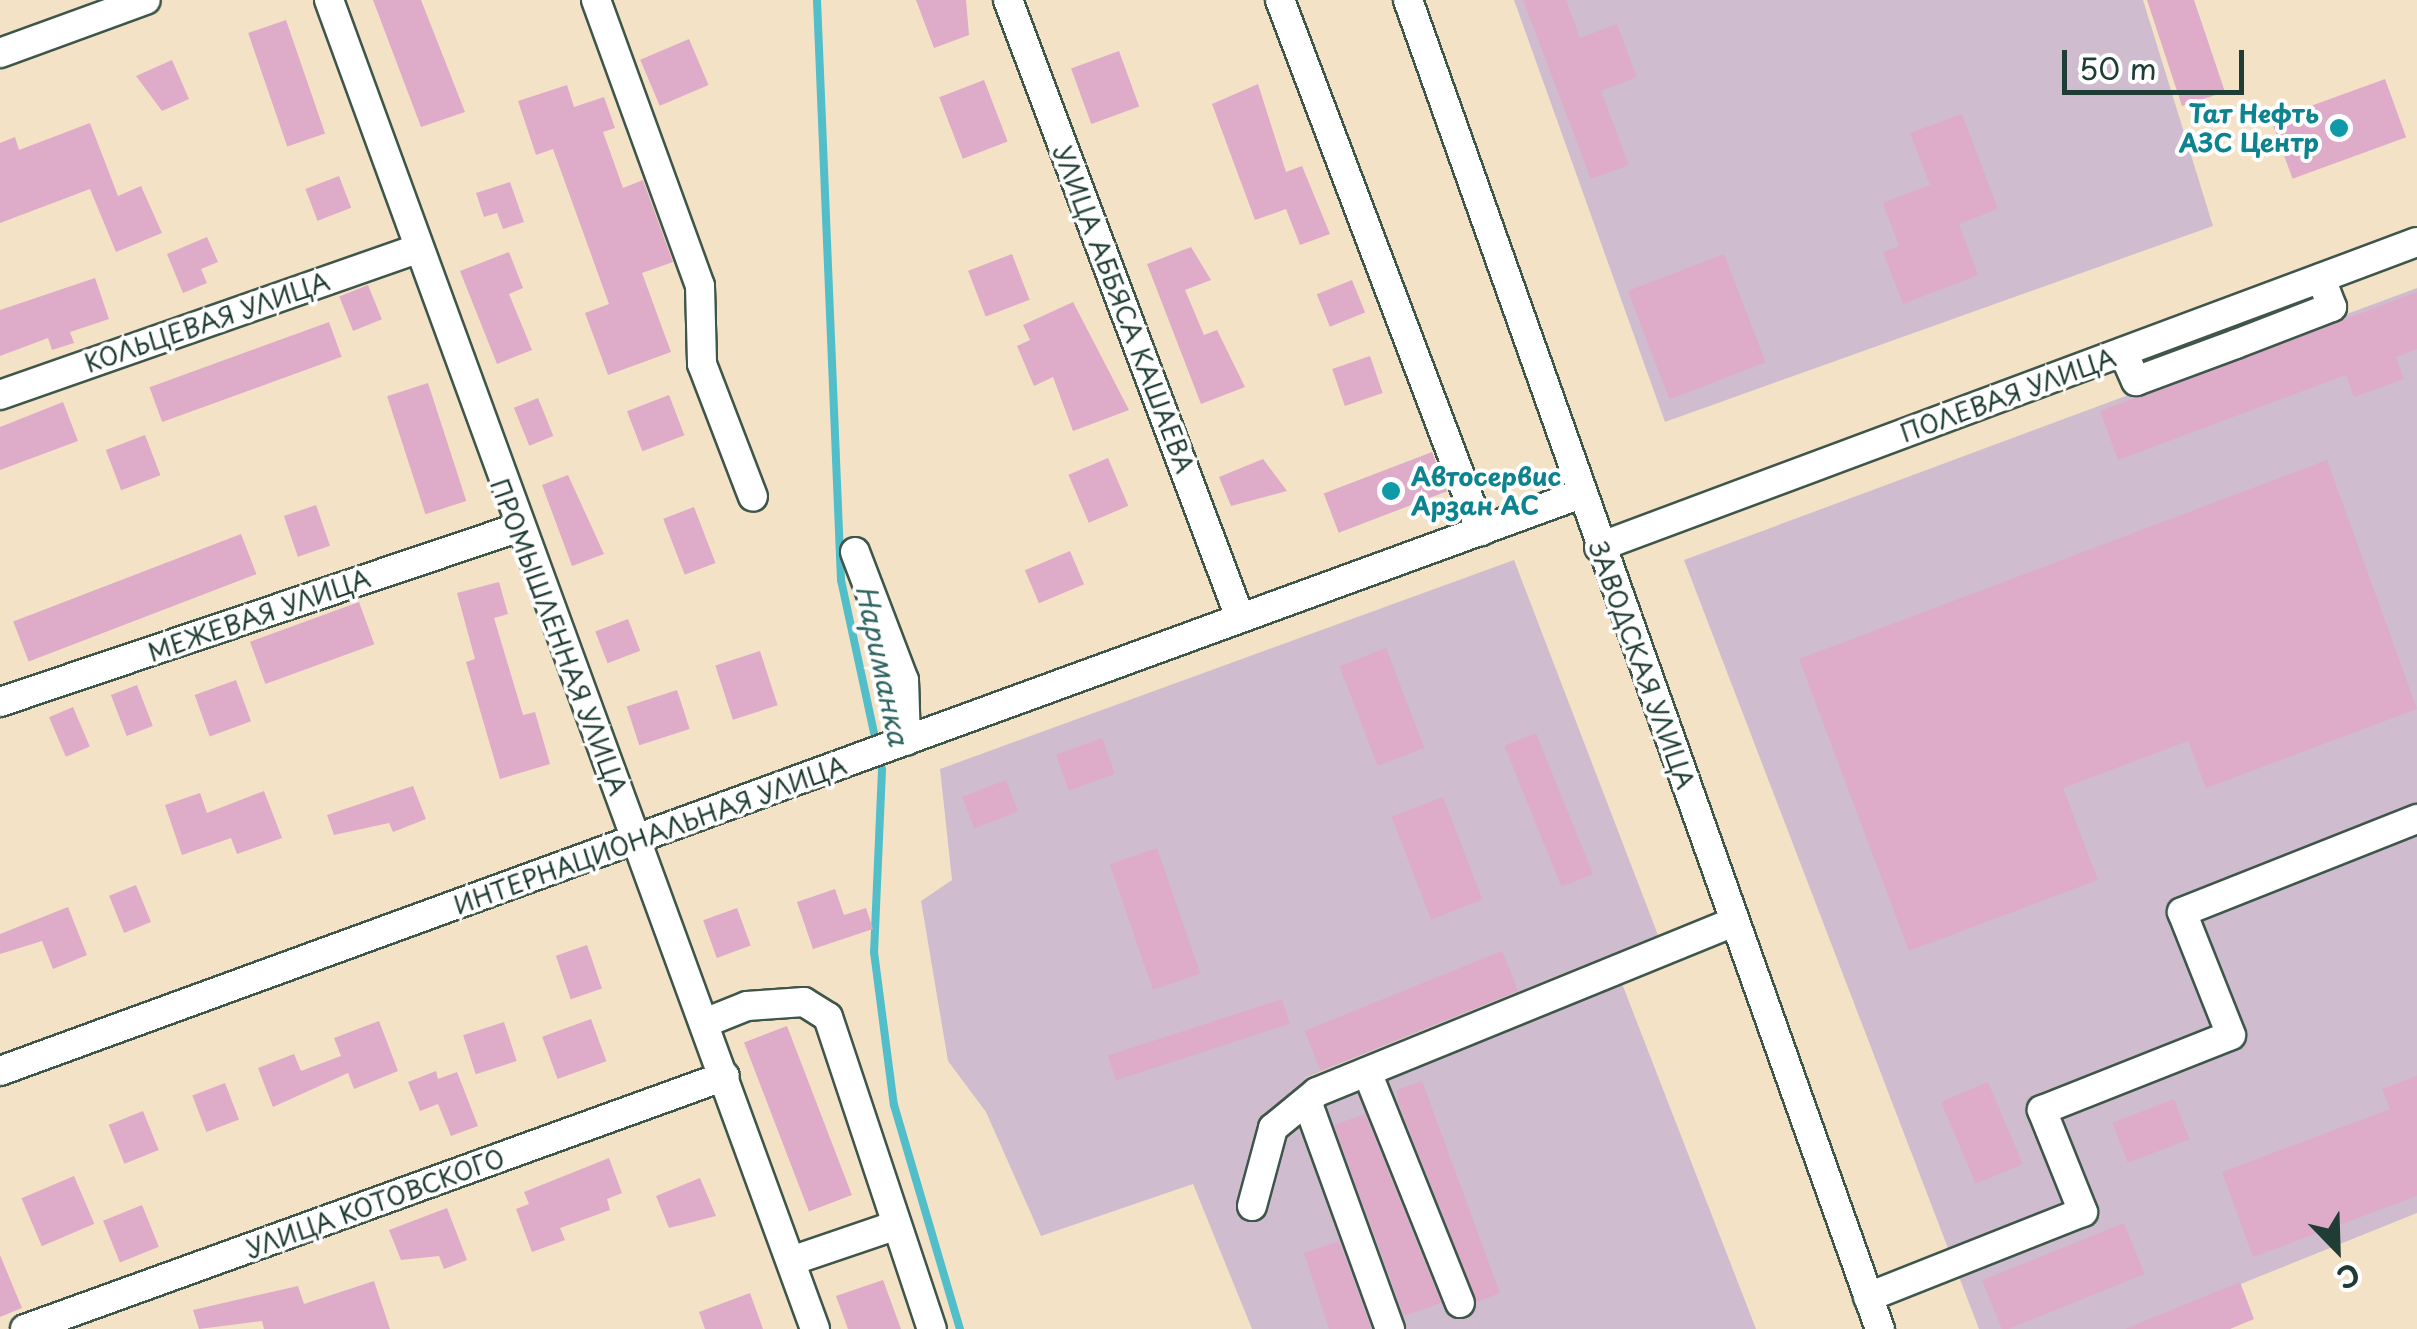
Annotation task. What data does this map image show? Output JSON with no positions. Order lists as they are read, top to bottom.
{
  "streets": {
    "street": [
      "УЛИЦА АББЯСА КАШАЕВА",
      "КОЛЬЦЕВАЯ УЛИЦА",
      "ПОЛЕВАЯ УЛИЦА",
      "МЕЖЕВАЯ УЛИЦА",
      "ПРОМЫШЛЕННАЯ УЛИЦА",
      "ЗАВОДСКАЯ УЛИЦА",
      "ИНТЕРНАЦИОНАЛЬНАЯ УЛИЦА",
      "УЛИЦА КОТОВСКОГО"
    ]
  },
  "crossings": [
    ["УЛИЦА АББЯСА КАШАЕВА", "ИНТЕРНАЦИОНАЛЬНАЯ УЛИЦА"],
    ["КОЛЬЦЕВАЯ УЛИЦА", "ПРОМЫШЛЕННАЯ УЛИЦА"],
    ["ПОЛЕВАЯ УЛИЦА", "ЗАВОДСКАЯ УЛИЦА"],
    ["МЕЖЕВАЯ УЛИЦА", "ПРОМЫШЛЕННАЯ УЛИЦА"],
    ["ПРОМЫШЛЕННАЯ УЛИЦА", "ИНТЕРНАЦИОНАЛЬНАЯ УЛИЦА"],
    ["ПРОМЫШЛЕННАЯ УЛИЦА", "УЛИЦА КОТОВСКОГО"],
    ["ЗАВОДСКАЯ УЛИЦА", "ИНТЕРНАЦИОНАЛЬНАЯ УЛИЦА"]
  ],
  "water": ["Нариманка"],
  "places": ["Тат Нефть АЗС Центр", "Автосервис Арзан АС"],
  "scale_bar": "50 m",
  "north": "bottom right"
}
